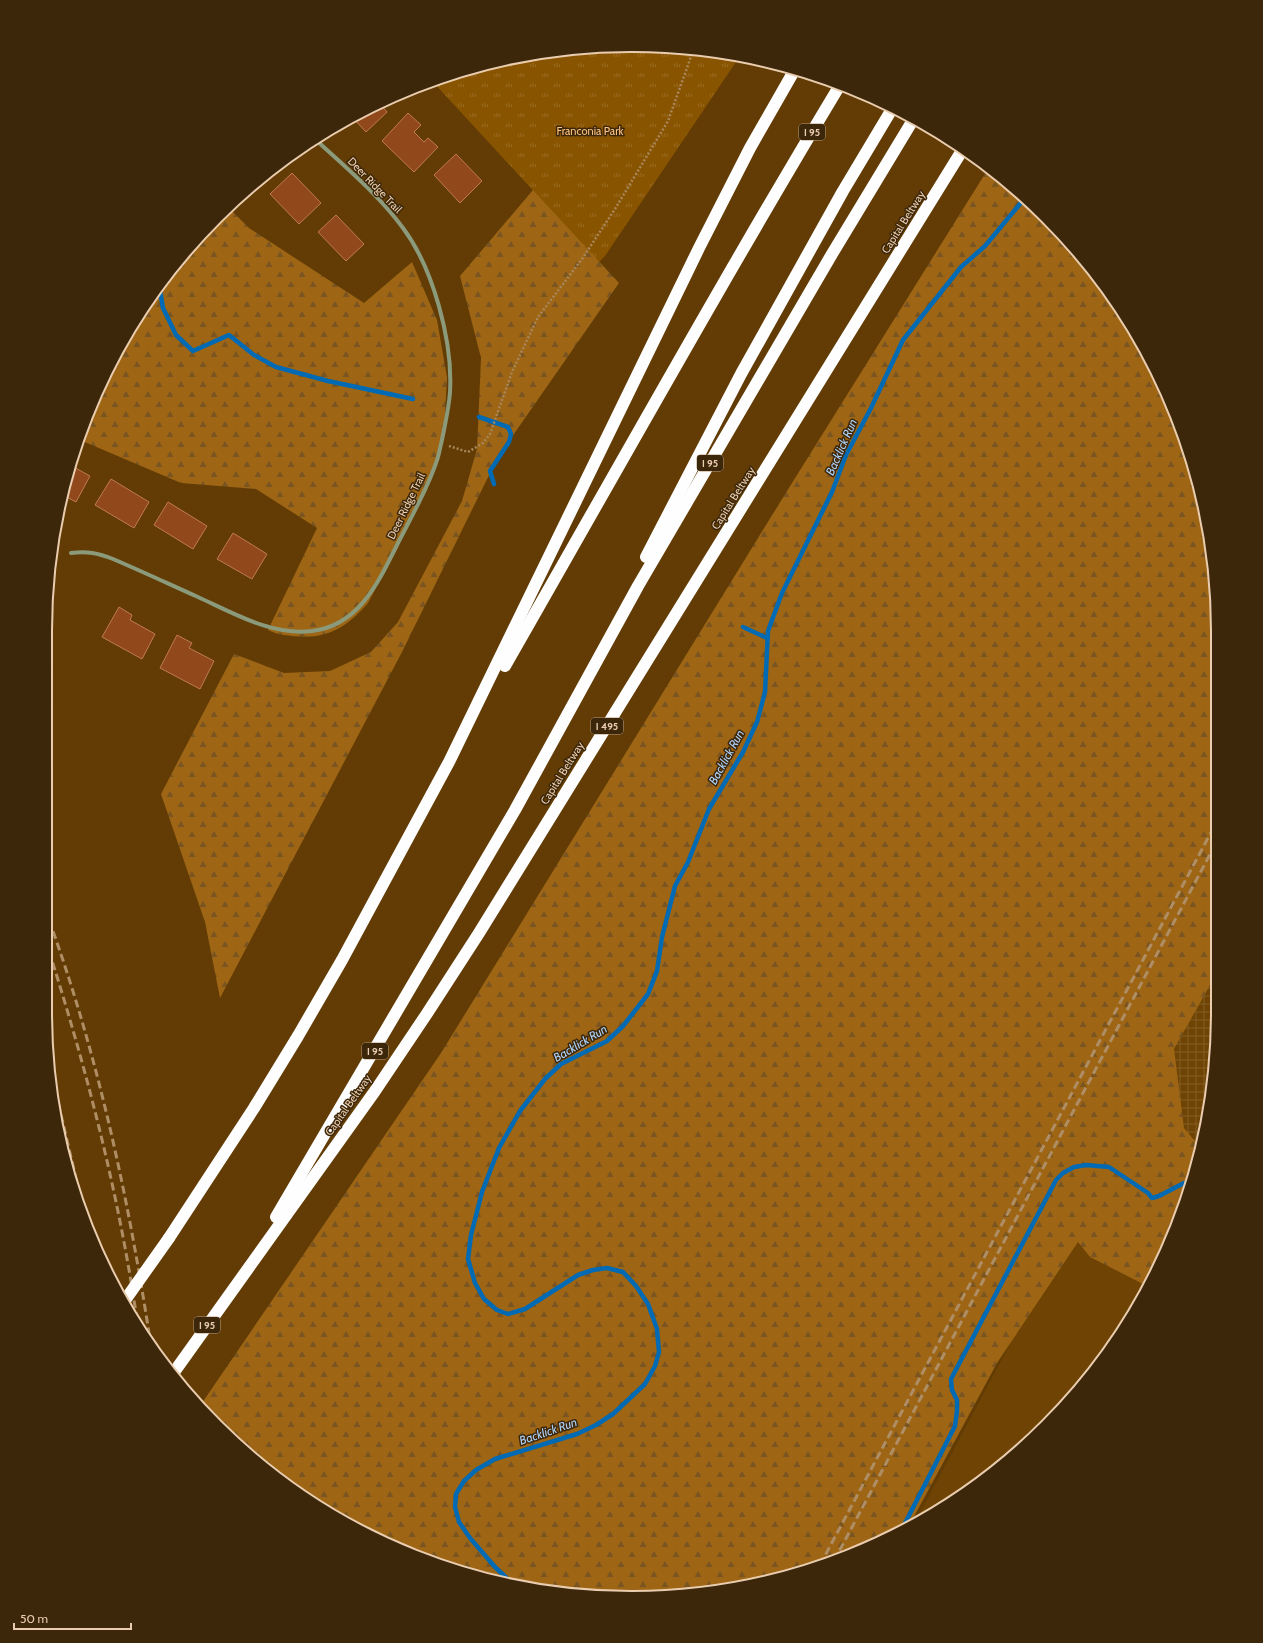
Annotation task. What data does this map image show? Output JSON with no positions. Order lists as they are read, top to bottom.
{
  "streets": {
    "highway": ["I 95", "Capital Beltway", "I 495"],
    "street": ["Deer Ridge Trail"]
  },
  "crossings": [
    ["I 95", "Capital Beltway"]
  ],
  "water": ["Backlick Run"],
  "parks": ["Franconia Park"],
  "scale_bar": "50 m"
}
